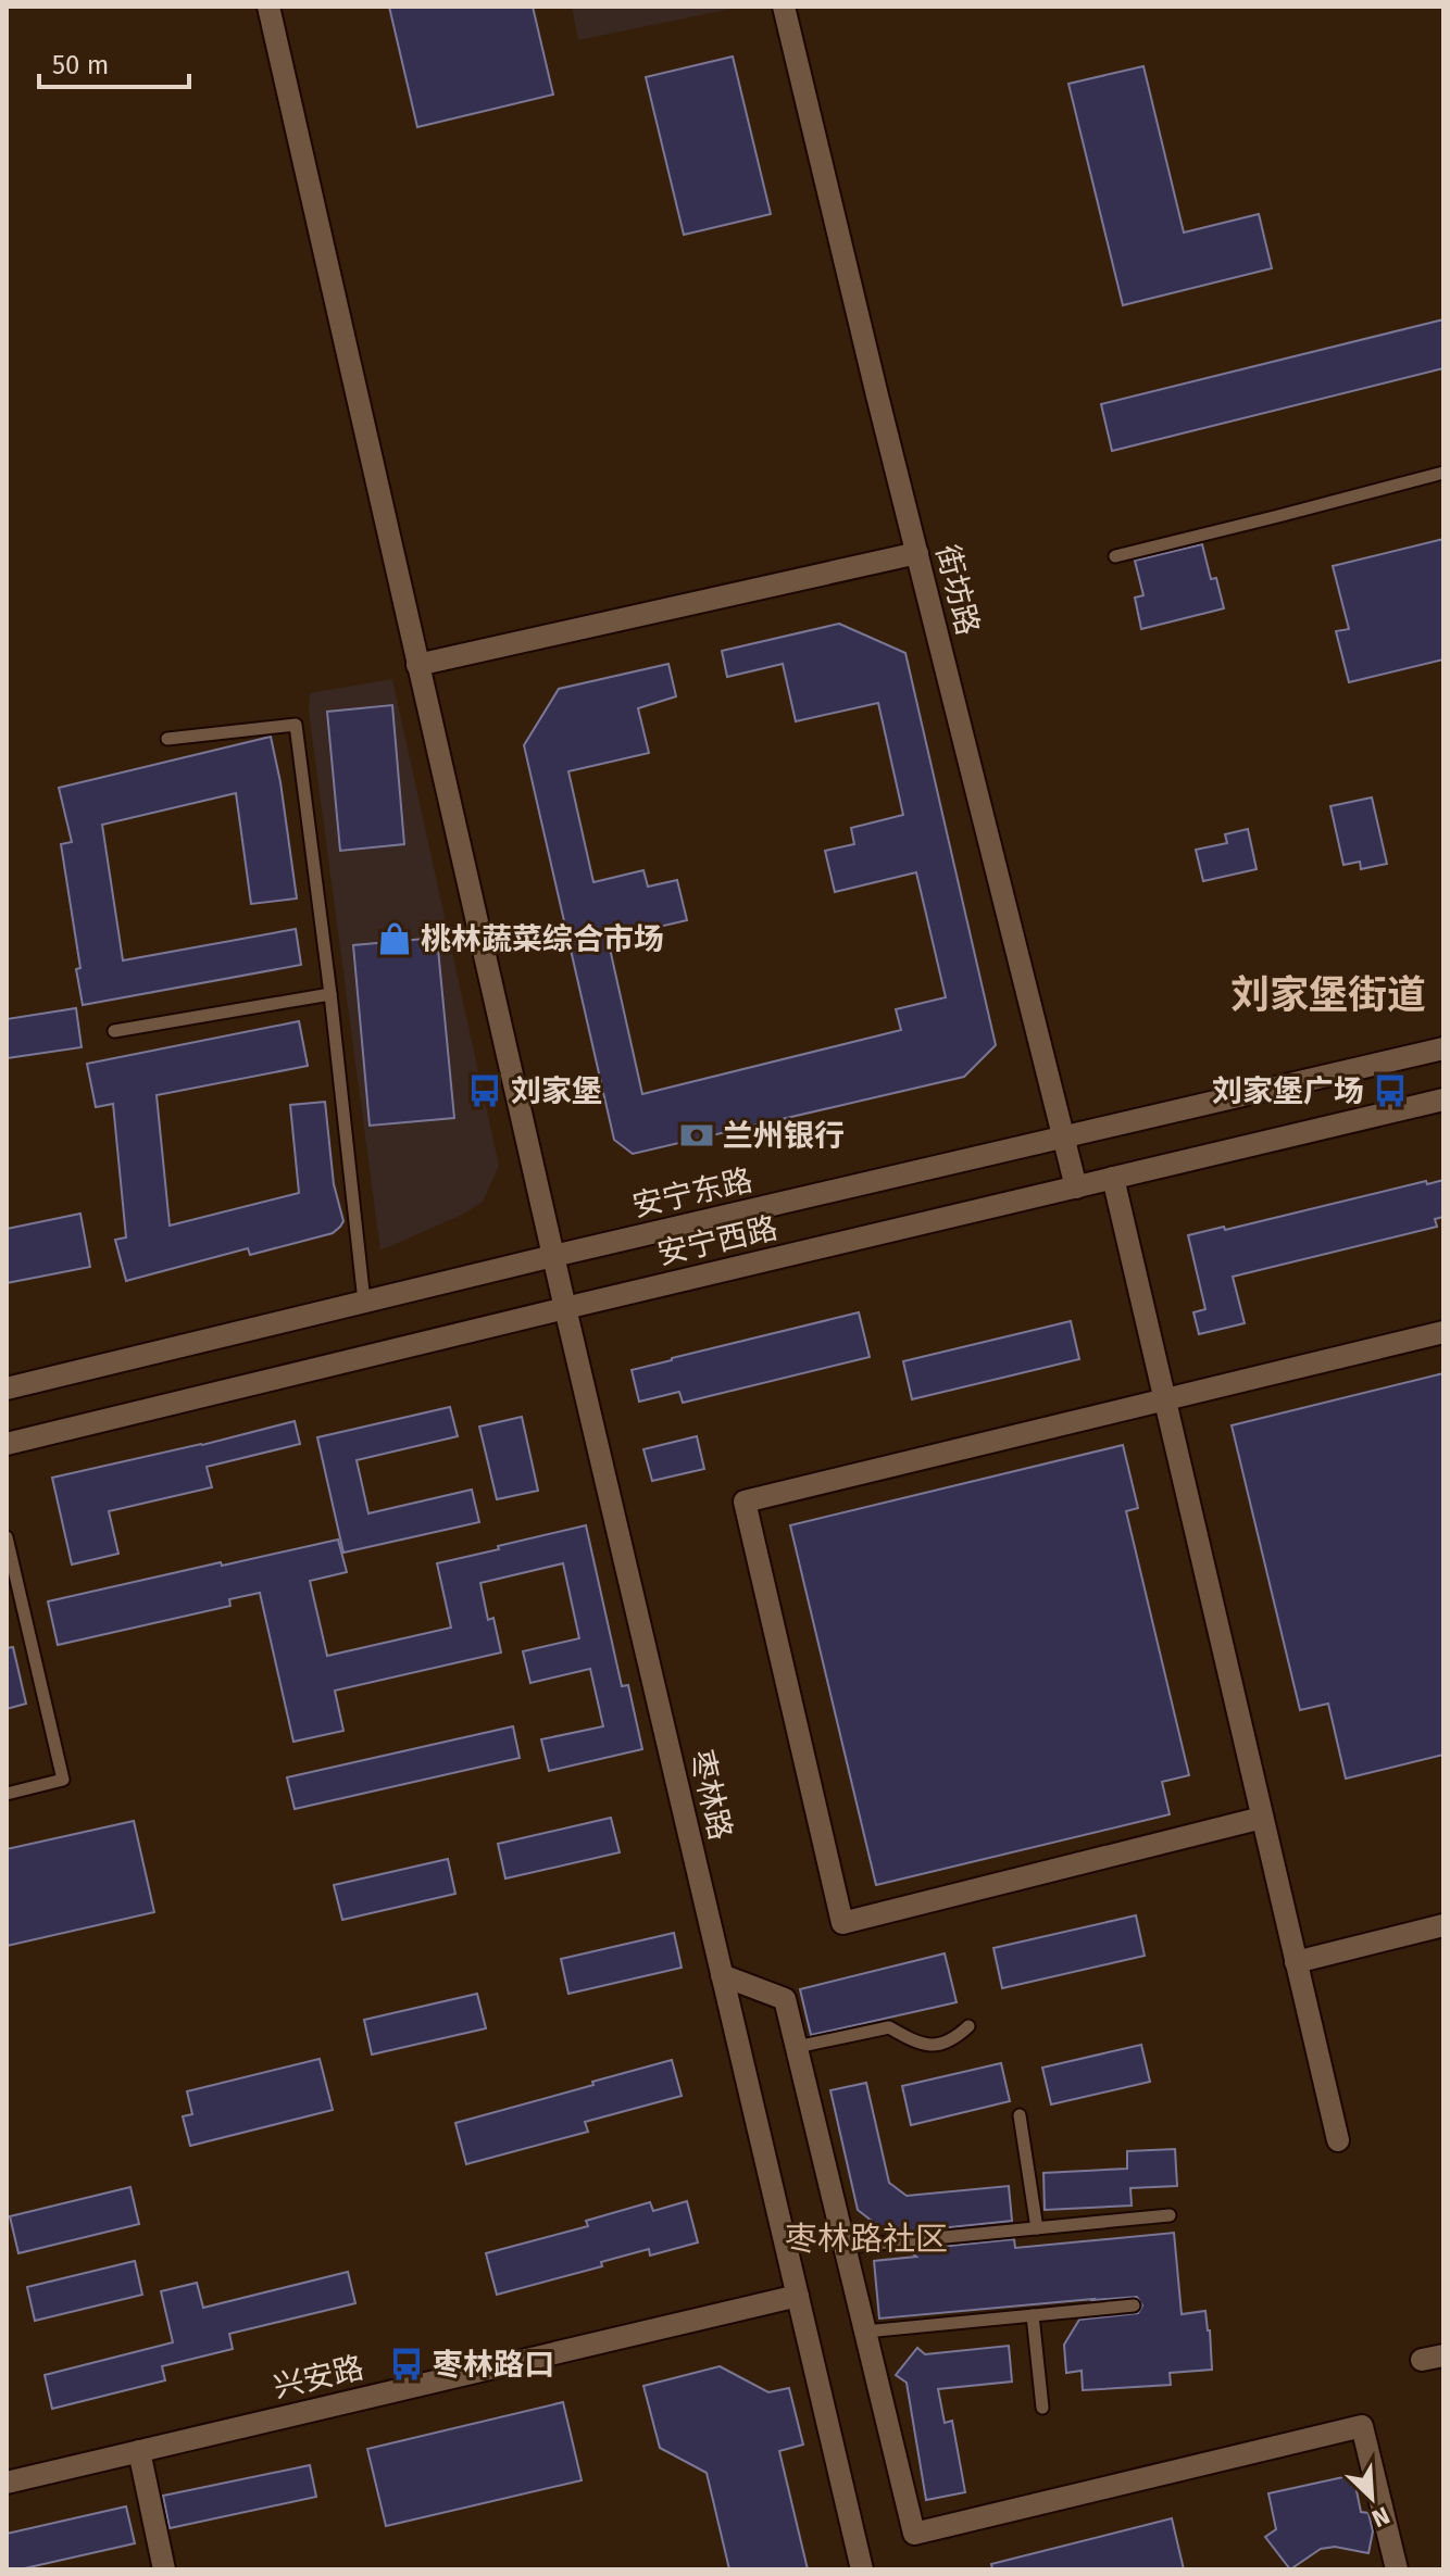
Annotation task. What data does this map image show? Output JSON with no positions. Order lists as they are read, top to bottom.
{
  "streets": {
    "street": [
      "街坊路",
      "安宁东路",
      "安宁西路",
      "枣林路",
      "兴安路"
    ]
  },
  "crossings": [
    ["街坊路", "安宁东路"],
    ["街坊路", "安宁西路"],
    ["安宁东路", "枣林路"],
    ["安宁西路", "枣林路"],
    ["枣林路", "兴安路"]
  ],
  "districts": ["刘家堡街道", "枣林路社区"],
  "places": {
    "shop": ["桃林蔬菜综合市场"],
    "bus stop": ["刘家堡", "刘家堡广场", "枣林路口"],
    "bank": ["兰州银行"]
  },
  "scale_bar": "50 m",
  "north": "bottom right"
}
